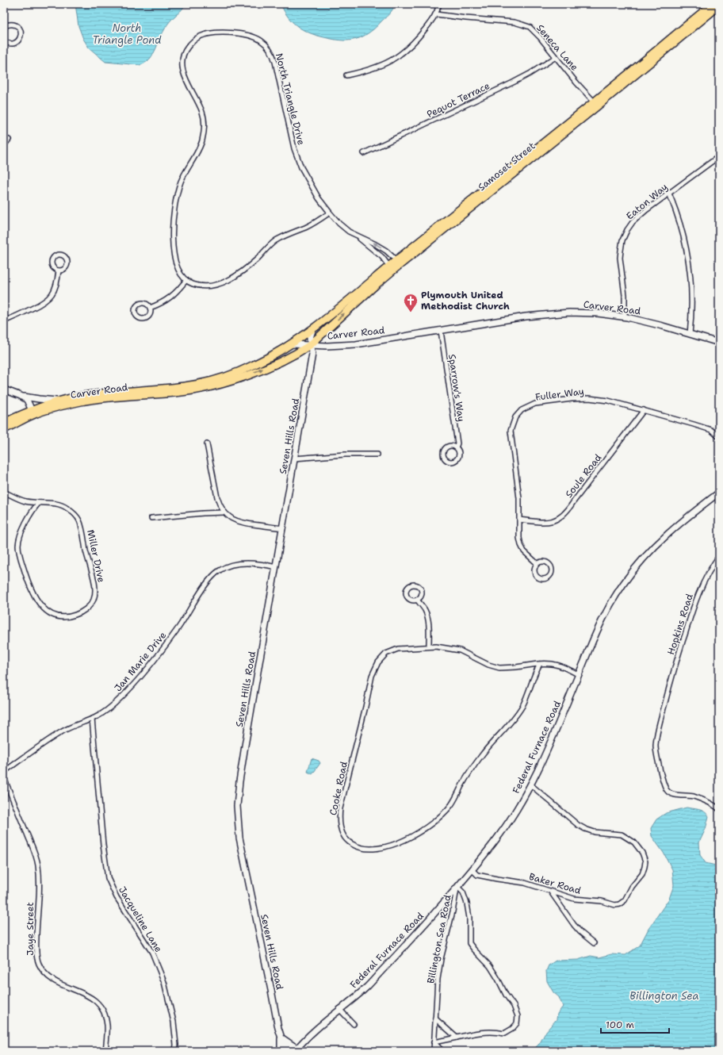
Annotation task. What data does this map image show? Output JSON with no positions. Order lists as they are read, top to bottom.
{
  "streets": {
    "highway": ["Samoset Street", "Carver Road"],
    "street": [
      "Seneca Lane",
      "North Triangle Drive",
      "Pequot Terrace",
      "Eaton Way",
      "Sparrow's Way",
      "Fuller Way",
      "Seven Hills Road",
      "Soule Road",
      "Miller Drive",
      "Hopkins Road",
      "Jan Marie Drive",
      "Federal Furnace Road",
      "Cooke Road",
      "Baker Road",
      "Jacqueline Lane",
      "Jaye Street",
      "Billington Sea Road"
    ]
  },
  "crossings": [
    ["Seneca Lane", "Pequot Terrace"],
    ["Seneca Lane", "Samoset Street"],
    ["North Triangle Drive", "Samoset Street"],
    ["Samoset Street", "Carver Road"],
    ["Samoset Street", "Seven Hills Road"],
    ["Eaton Way", "Carver Road"],
    ["Carver Road", "Sparrow's Way"],
    ["Carver Road", "Seven Hills Road"],
    ["Fuller Way", "Soule Road"],
    ["Seven Hills Road", "Jan Marie Drive"],
    ["Jan Marie Drive", "Jacqueline Lane"],
    ["Federal Furnace Road", "Cooke Road"],
    ["Federal Furnace Road", "Baker Road"],
    ["Federal Furnace Road", "Billington Sea Road"]
  ],
  "water": ["North Triangle Pond", "Billington Sea"],
  "places": {
    "church": ["Plymouth United Methodist Church"]
  },
  "scale_bar": "100 m"
}
